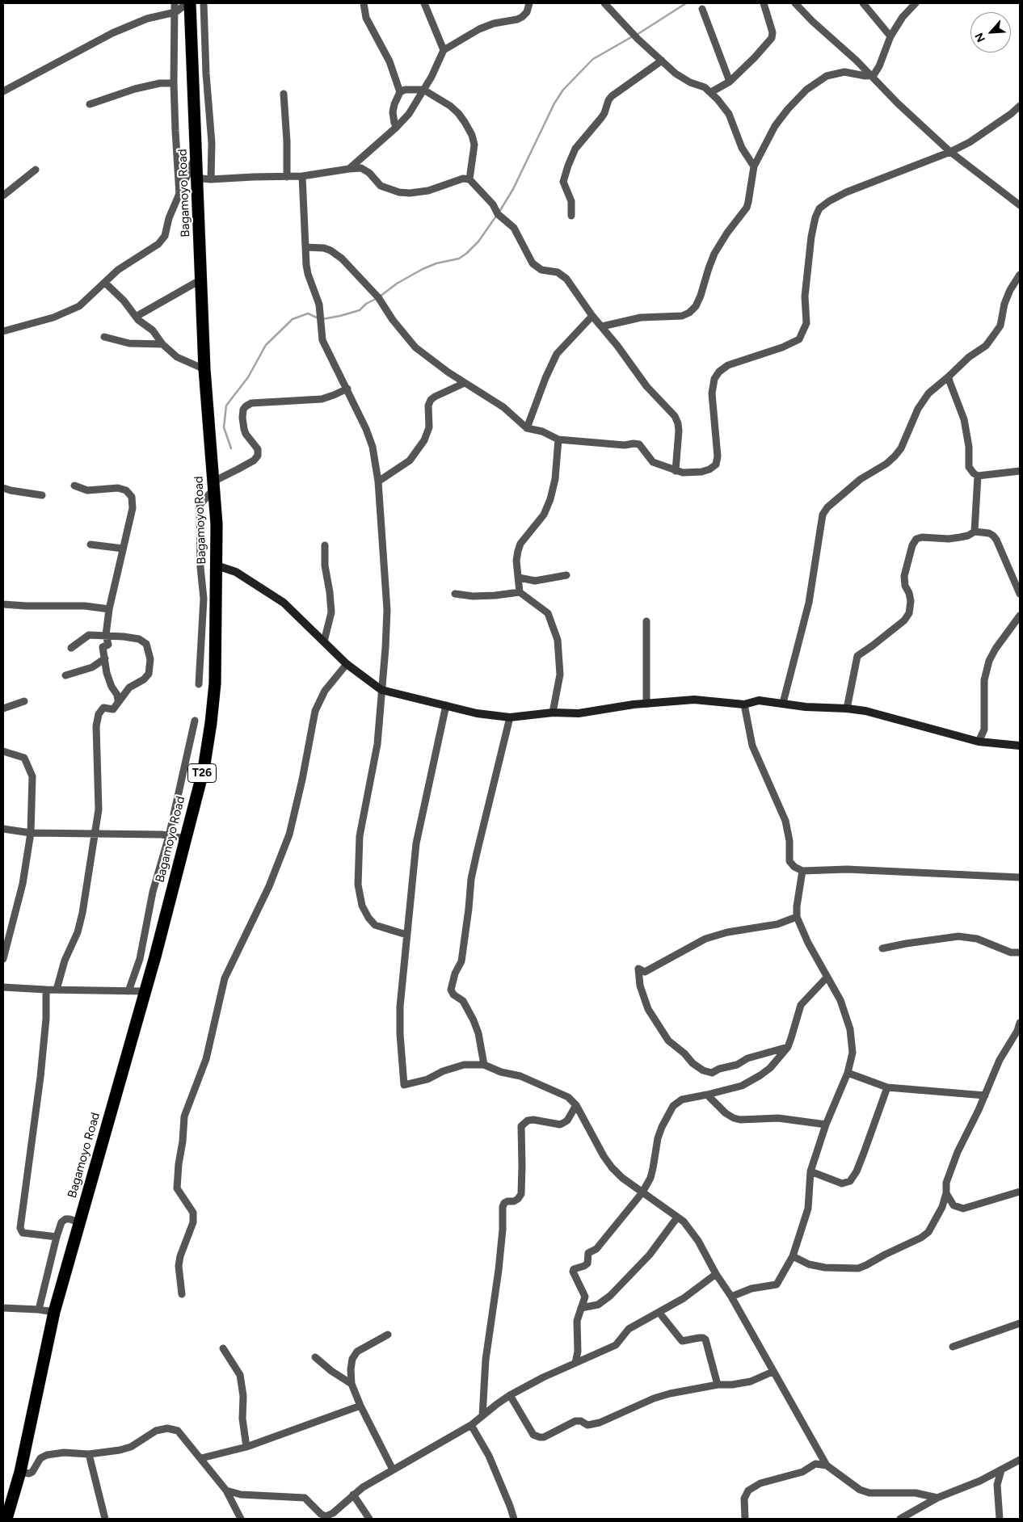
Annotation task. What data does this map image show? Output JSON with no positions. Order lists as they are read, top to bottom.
{
  "streets": {
    "highway": ["Bagamoyo Road", "T26"]
  },
  "north": "bottom left"
}
